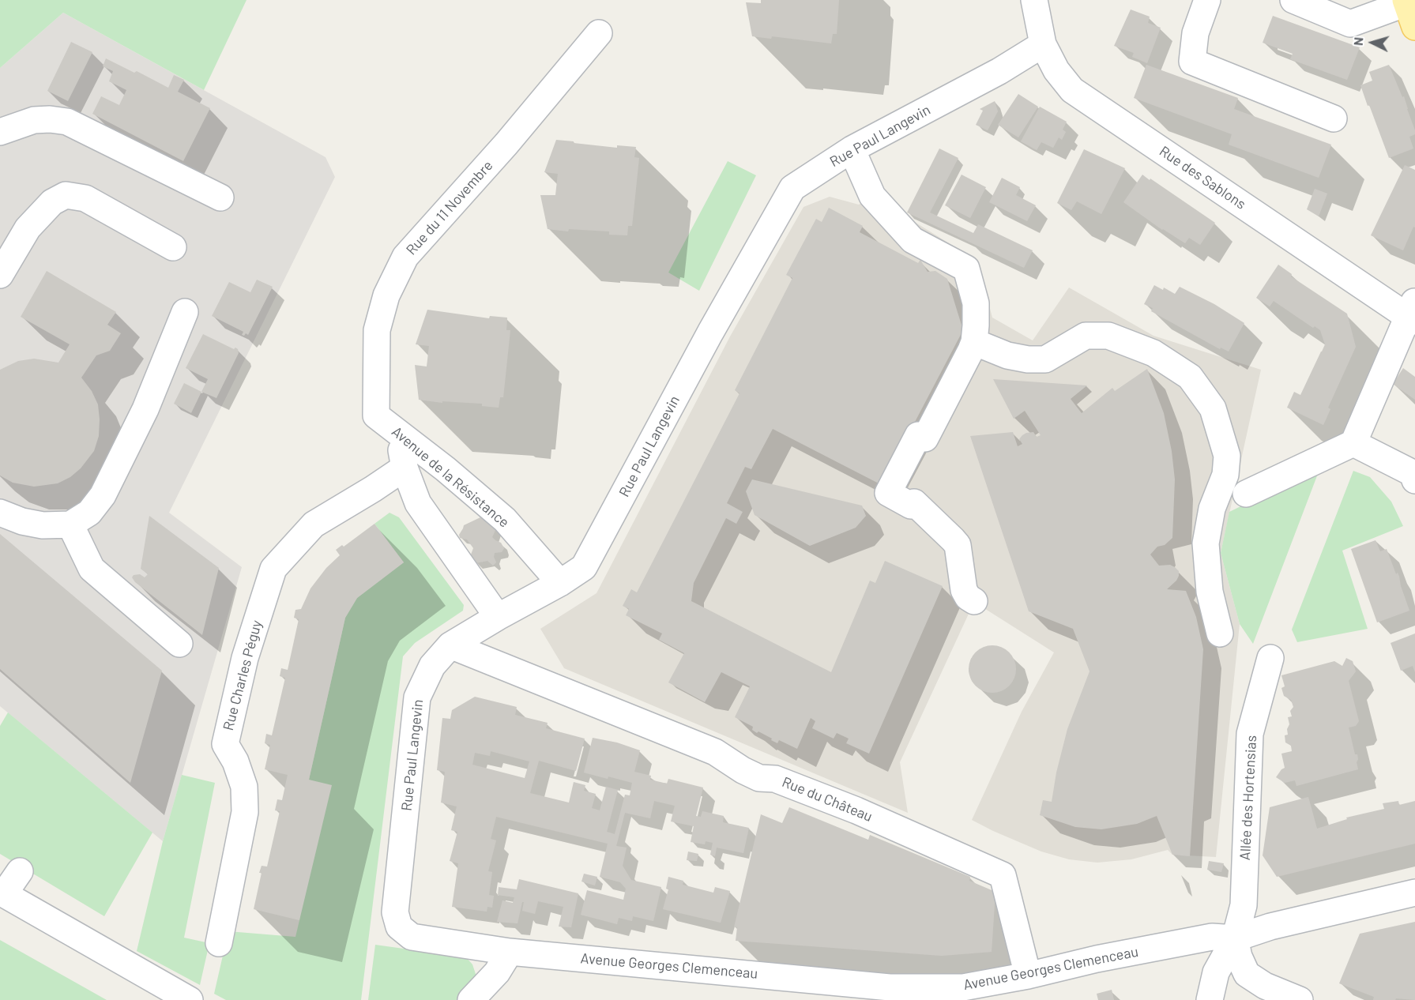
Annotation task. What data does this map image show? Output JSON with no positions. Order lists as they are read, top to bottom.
{
  "streets": {
    "street": [
      "Rue Paul Langevin",
      "Rue des Sablons",
      "Rue du 11 Novembre",
      "Avenue de la Résistance",
      "Rue Charles Péguy",
      "Allée des Hortensias",
      "Rue du Château",
      "Avenue Georges Clemenceau"
    ]
  },
  "crossings": [
    ["Rue Paul Langevin", "Rue des Sablons"],
    ["Rue Paul Langevin", "Avenue de la Résistance"],
    ["Rue Paul Langevin", "Rue du Château"],
    ["Rue Paul Langevin", "Avenue Georges Clemenceau"],
    ["Rue du 11 Novembre", "Avenue de la Résistance"],
    ["Allée des Hortensias", "Avenue Georges Clemenceau"],
    ["Rue du Château", "Avenue Georges Clemenceau"]
  ],
  "north": "left"
}
